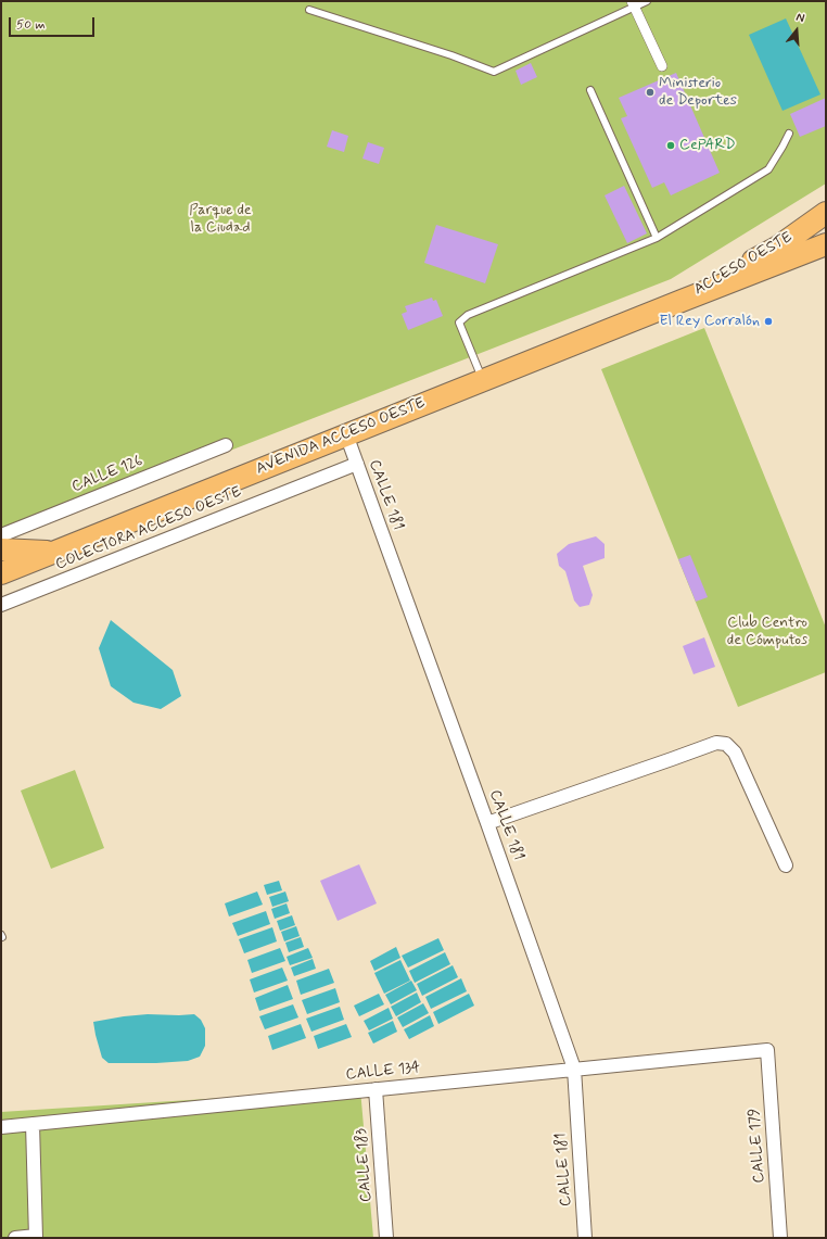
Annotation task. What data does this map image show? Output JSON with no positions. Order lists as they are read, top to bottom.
{
  "streets": {
    "highway": ["ACCESO OESTE", "AVENIDA ACCESO OESTE"],
    "street": [
      "CALLE 126",
      "CALLE 181",
      "COLECTORA ACCESO OESTE",
      "CALLE 134",
      "CALLE 179",
      "CALLE 183"
    ]
  },
  "crossings": [
    ["ACCESO OESTE", "AVENIDA ACCESO OESTE"],
    ["AVENIDA ACCESO OESTE", "CALLE 181"],
    ["CALLE 181", "COLECTORA ACCESO OESTE"],
    ["CALLE 181", "CALLE 134"],
    ["CALLE 134", "CALLE 179"],
    ["CALLE 134", "CALLE 183"]
  ],
  "parks": ["Parque de la Ciudad", "Club Centro de Cómputos"],
  "places": ["Ministerio de Deportes", "CePARD", "El Rey Corralón"],
  "scale_bar": "50 m",
  "north": "top"
}
